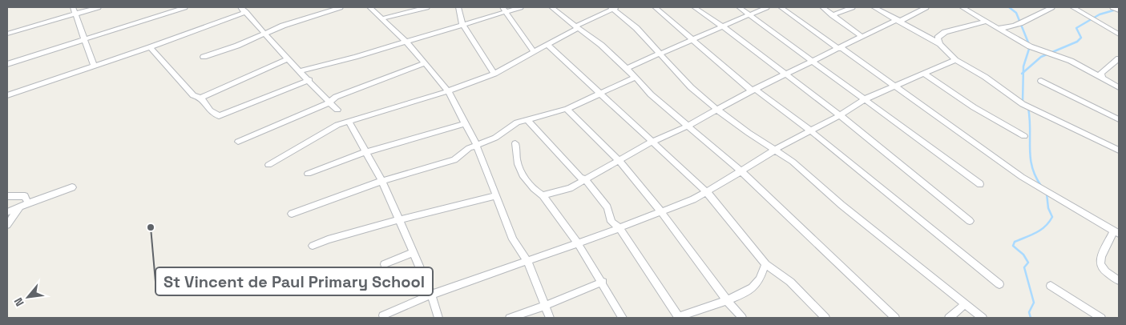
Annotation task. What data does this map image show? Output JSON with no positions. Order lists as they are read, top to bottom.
{
  "places": ["St Vincent de Paul Primary School"],
  "north": "bottom left"
}
